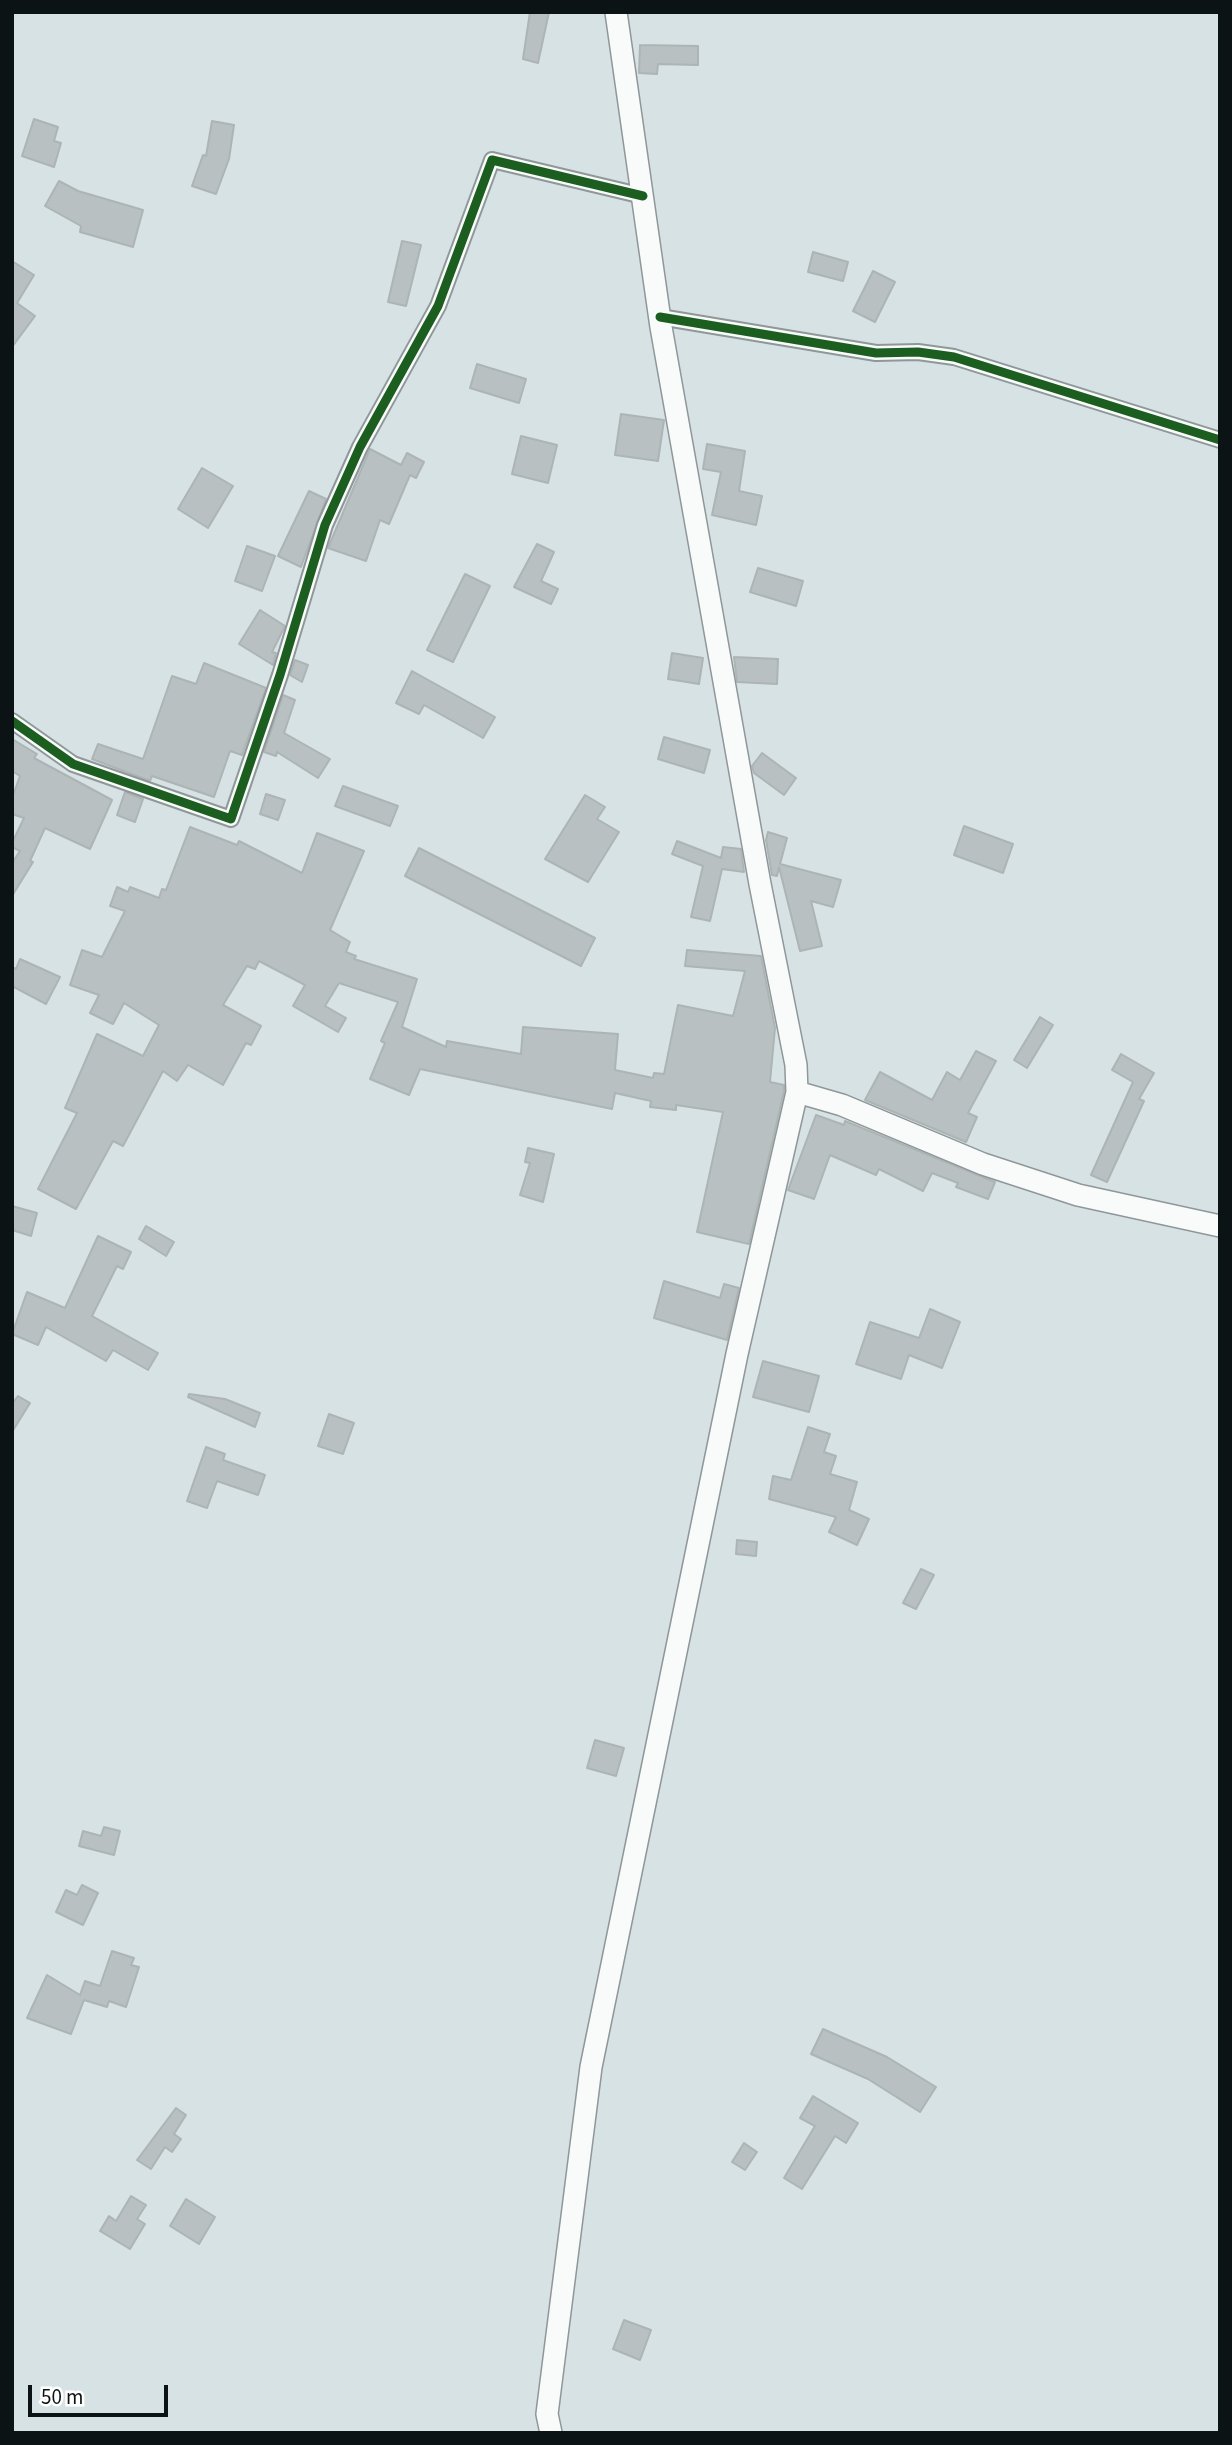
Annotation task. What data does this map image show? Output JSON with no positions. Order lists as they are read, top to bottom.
{
  "scale_bar": "50 m"
}
